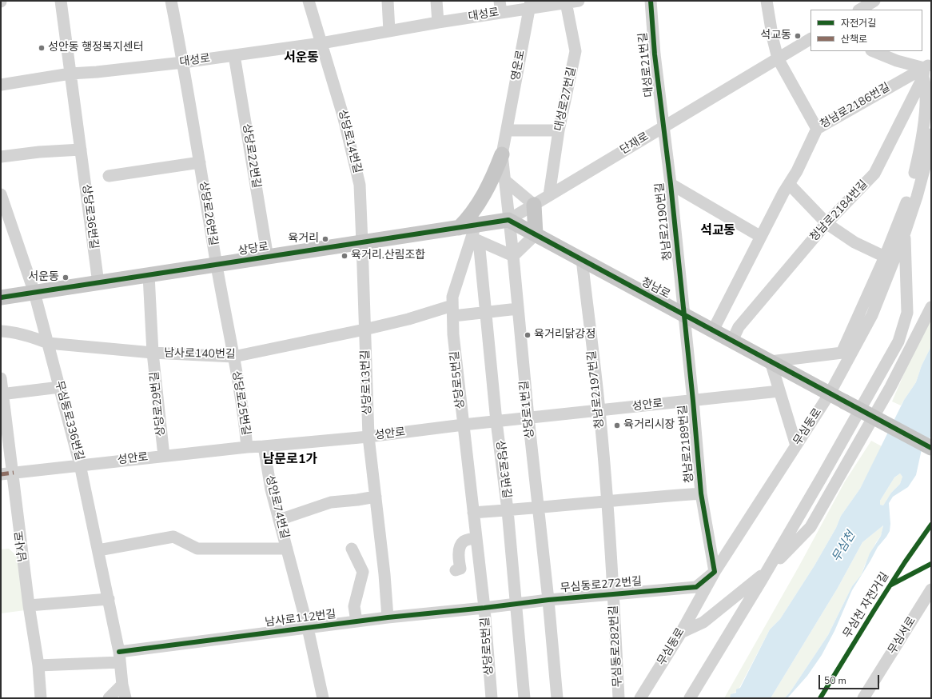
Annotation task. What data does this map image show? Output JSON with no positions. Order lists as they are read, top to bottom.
{
  "streets": {
    "main road": ["상당로", "청남로"],
    "street": [
      "대성로",
      "대성로21번길",
      "영운로",
      "대성로27번길",
      "청남로2186번길",
      "상당로14번길",
      "단재로",
      "상당로22번길",
      "청남로2184번길",
      "상당로26번길",
      "상당로36번길",
      "청남로2190번길",
      "남사로140번길",
      "상당로5번길",
      "상당로13번길",
      "청남로2197번길",
      "상당로25번길",
      "상당로29번길",
      "성안로",
      "상당로1번길",
      "무심동로336번길",
      "무심동로",
      "청남로2189번길",
      "상당로3번길",
      "성안로74번길",
      "남사로",
      "무심동로272번길",
      "남사로112번길",
      "무심서로",
      "무심동로282번길"
    ],
    "cycle path": ["무심천 자전거길"]
  },
  "crossings": [
    ["대성로", "영운로"],
    ["대성로", "대성로27번길"],
    ["대성로", "상당로14번길"],
    ["대성로", "상당로22번길"],
    ["대성로", "상당로26번길"],
    ["대성로", "상당로36번길"],
    ["대성로21번길", "단재로"],
    ["대성로21번길", "청남로2190번길"],
    ["영운로", "단재로"],
    ["영운로", "상당로"],
    ["영운로", "청남로"],
    ["영운로", "상당로1번길"],
    ["대성로27번길", "단재로"],
    ["청남로2186번길", "청남로2184번길"],
    ["청남로2186번길", "청남로2190번길"],
    ["청남로2186번길", "청남로"],
    ["청남로2186번길", "무심동로"],
    ["상당로14번길", "상당로"],
    ["상당로14번길", "상당로13번길"],
    ["단재로", "청남로2190번길"],
    ["단재로", "상당로"],
    ["단재로", "청남로"],
    ["단재로", "상당로1번길"],
    ["상당로22번길", "상당로"],
    ["청남로2184번길", "청남로"],
    ["청남로2184번길", "무심동로"],
    ["상당로26번길", "상당로"],
    ["상당로26번길", "상당로25번길"],
    ["상당로36번길", "상당로"],
    ["청남로2190번길", "청남로"],
    ["청남로2190번길", "청남로2189번길"],
    ["상당로", "청남로"],
    ["상당로", "상당로5번길"],
    ["상당로", "상당로13번길"],
    ["상당로", "상당로25번길"],
    ["상당로", "상당로29번길"],
    ["상당로", "상당로1번길"],
    ["상당로", "무심동로336번길"],
    ["상당로", "상당로3번길"],
    ["청남로", "청남로2197번길"],
    ["청남로", "상당로1번길"],
    ["청남로", "무심동로"],
    ["청남로", "청남로2189번길"],
    ["남사로140번길", "상당로5번길"],
    ["남사로140번길", "상당로13번길"],
    ["남사로140번길", "상당로25번길"],
    ["남사로140번길", "상당로29번길"],
    ["남사로140번길", "상당로1번길"],
    ["남사로140번길", "무심동로336번길"],
    ["남사로140번길", "상당로3번길"],
    ["상당로5번길", "성안로"],
    ["상당로5번길", "상당로3번길"],
    ["상당로5번길", "무심동로272번길"],
    ["상당로5번길", "남사로112번길"],
    ["상당로13번길", "성안로"],
    ["상당로13번길", "남사로112번길"],
    ["청남로2197번길", "성안로"],
    ["청남로2197번길", "청남로2189번길"],
    ["청남로2197번길", "무심동로272번길"],
    ["청남로2197번길", "무심동로282번길"],
    ["상당로25번길", "성안로"],
    ["상당로29번길", "성안로"],
    ["성안로", "상당로1번길"],
    ["성안로", "무심동로336번길"],
    ["성안로", "청남로2189번길"],
    ["성안로", "상당로3번길"],
    ["성안로", "성안로74번길"],
    ["성안로", "남사로"],
    ["상당로1번길", "무심동로272번길"],
    ["무심동로336번길", "성안로74번길"],
    ["무심동로336번길", "남사로112번길"],
    ["무심동로", "청남로2189번길"],
    ["무심동로", "무심동로272번길"],
    ["청남로2189번길", "무심동로272번길"],
    ["상당로3번길", "무심동로272번길"],
    ["성안로74번길", "남사로112번길"],
    ["남사로", "남사로112번길"],
    ["무심동로272번길", "남사로112번길"],
    ["무심동로272번길", "무심동로282번길"]
  ],
  "districts": ["서운동", "석교동", "남문로1가"],
  "water": ["무심천"],
  "places": [
    "석교동",
    "성안동 행정복지센터",
    "육거리",
    "육거리.산림조합",
    "서운동",
    "육거리닭강정",
    "육거리시장"
  ],
  "legend": ["자전거길", "산책로"],
  "scale_bar": "50 m"
}
